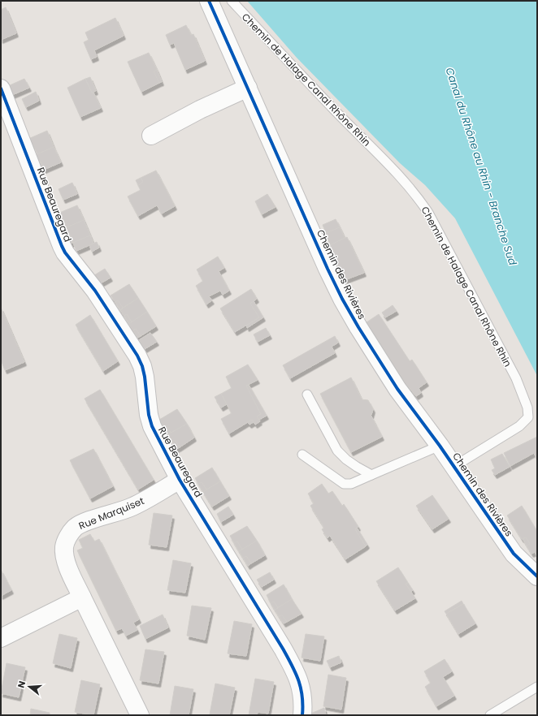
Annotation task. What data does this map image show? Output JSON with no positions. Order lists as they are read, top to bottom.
{
  "streets": {
    "street": ["Rue Beauregard", "Chemin des Rivières", "Rue Marquiset"],
    "lane": ["Chemin de Halage Canal Rhône Rhin"]
  },
  "crossings": [
    ["Chemin de Halage Canal Rhône Rhin", "Chemin des Rivières"],
    ["Rue Beauregard", "Rue Marquiset"]
  ],
  "water": ["Canal du Rhône au Rhin - Branche Sud"],
  "north": "left"
}
